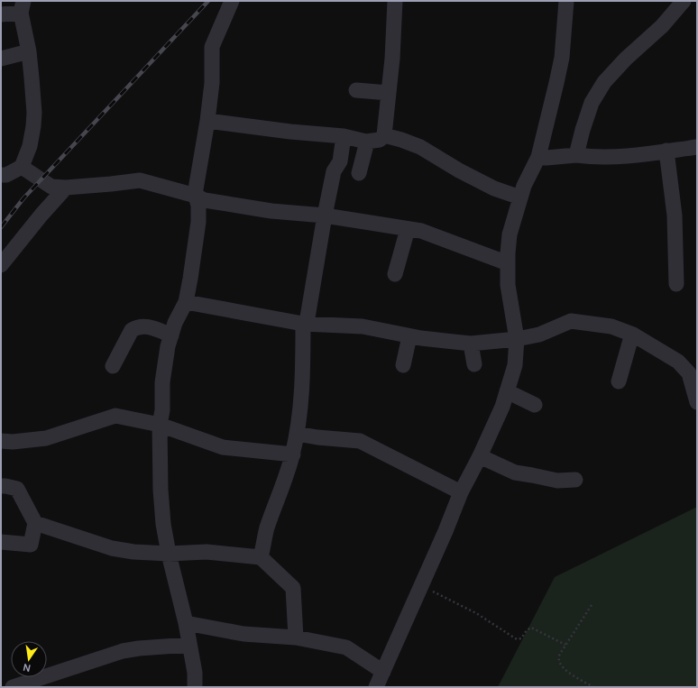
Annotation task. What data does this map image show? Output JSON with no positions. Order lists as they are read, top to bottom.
{
  "north": "bottom"
}
